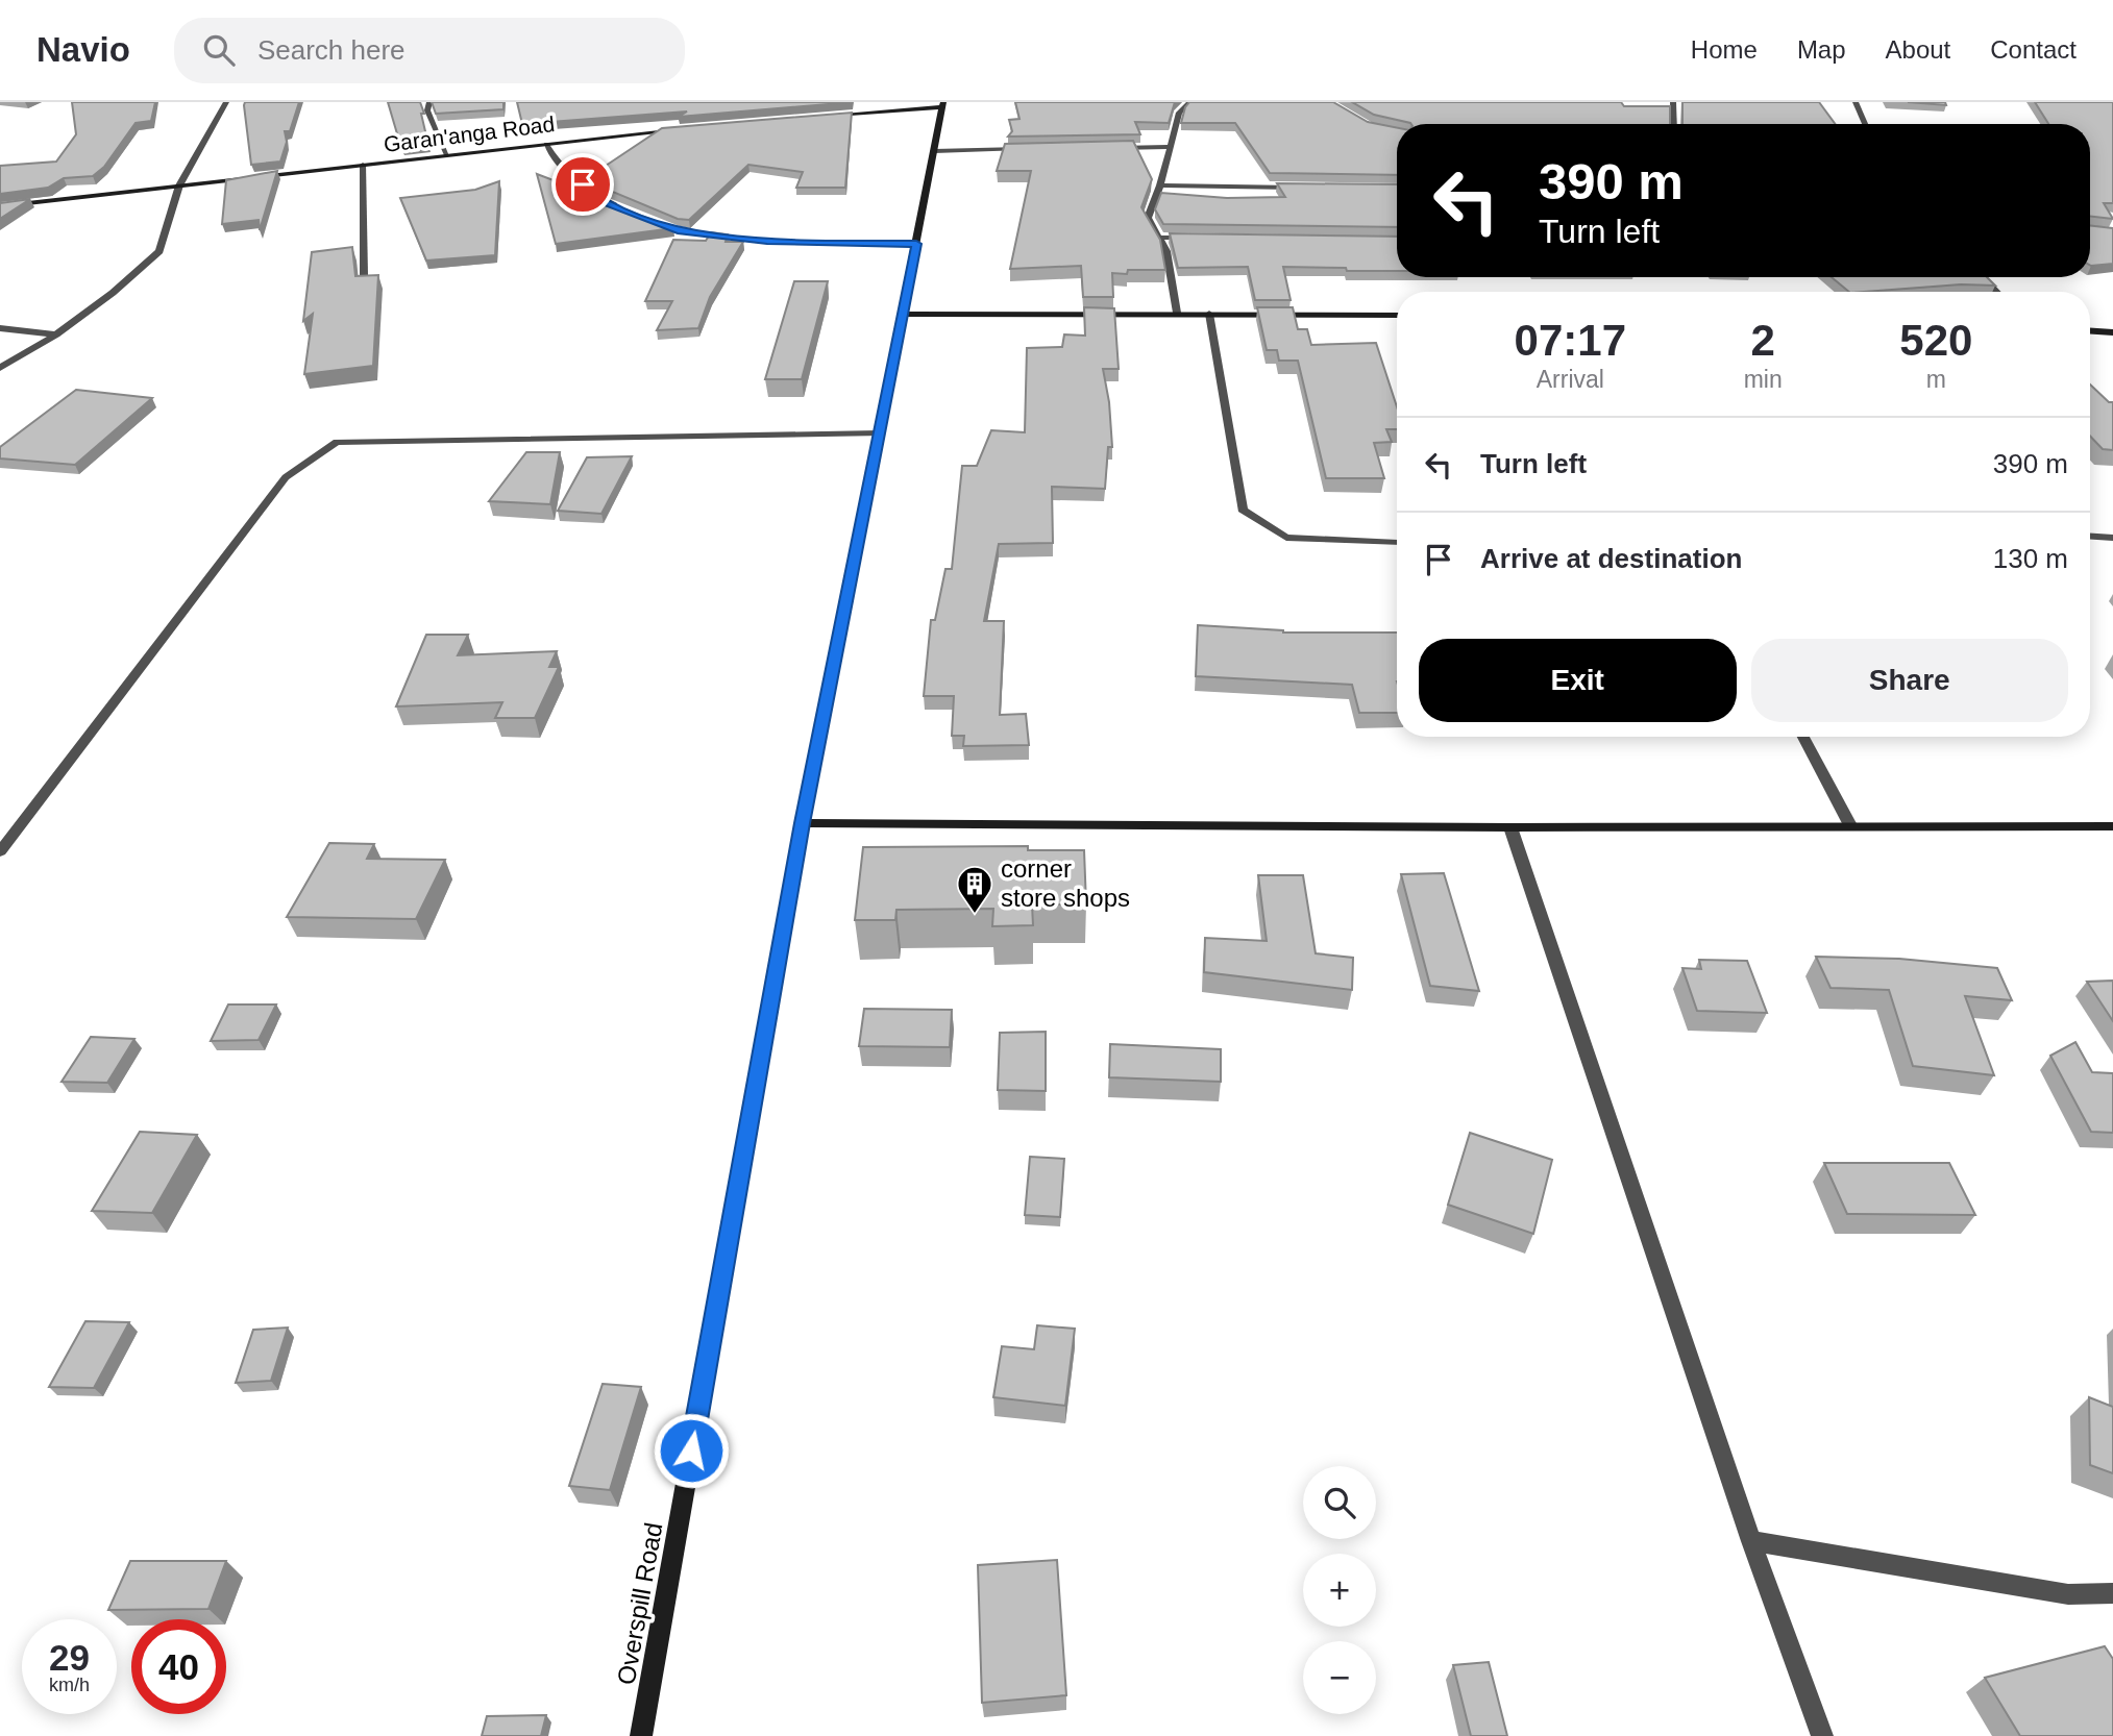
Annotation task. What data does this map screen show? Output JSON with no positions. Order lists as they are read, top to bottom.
{
  "streets": {
    "street": ["Garan'anga Road", "Overspill Road"]
  },
  "places": {
    "building": ["corner store shops"]
  },
  "page": {
    "header": "Navio",
    "search": "Search here",
    "nav": [
      "Home",
      "Map",
      "About",
      "Contact"
    ],
    "turn": ["390 m", "Turn left"],
    "eta": [
      "07:17",
      "Arrival",
      "2",
      "min",
      "520",
      "m"
    ],
    "list": [
      {
        "name": "Turn left",
        "value": "390 m"
      },
      {
        "name": "Arrive at destination",
        "value": "130 m"
      }
    ],
    "buttons": ["Exit", "Share"],
    "map_buttons": ["+", "−"],
    "speed": "29 km/h",
    "limit": "40"
  }
}
